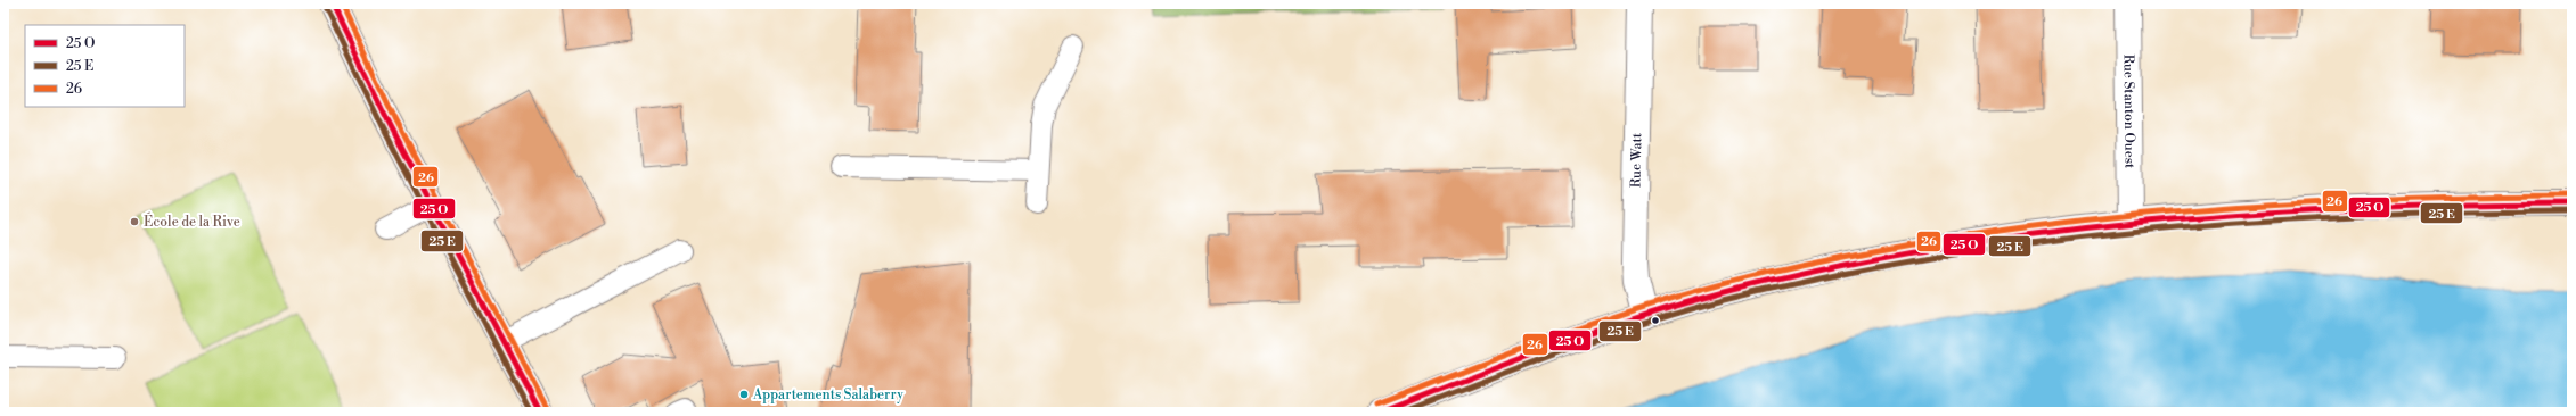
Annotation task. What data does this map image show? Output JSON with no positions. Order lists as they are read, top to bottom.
{
  "streets": {
    "street": ["Rue Stanton Ouest", "Rue Watt"]
  },
  "places": ["École de la Rive", "Appartements Salaberry"],
  "lines": ["transit line 26"],
  "legend": ["25 O", "25 E", "26"]
}
